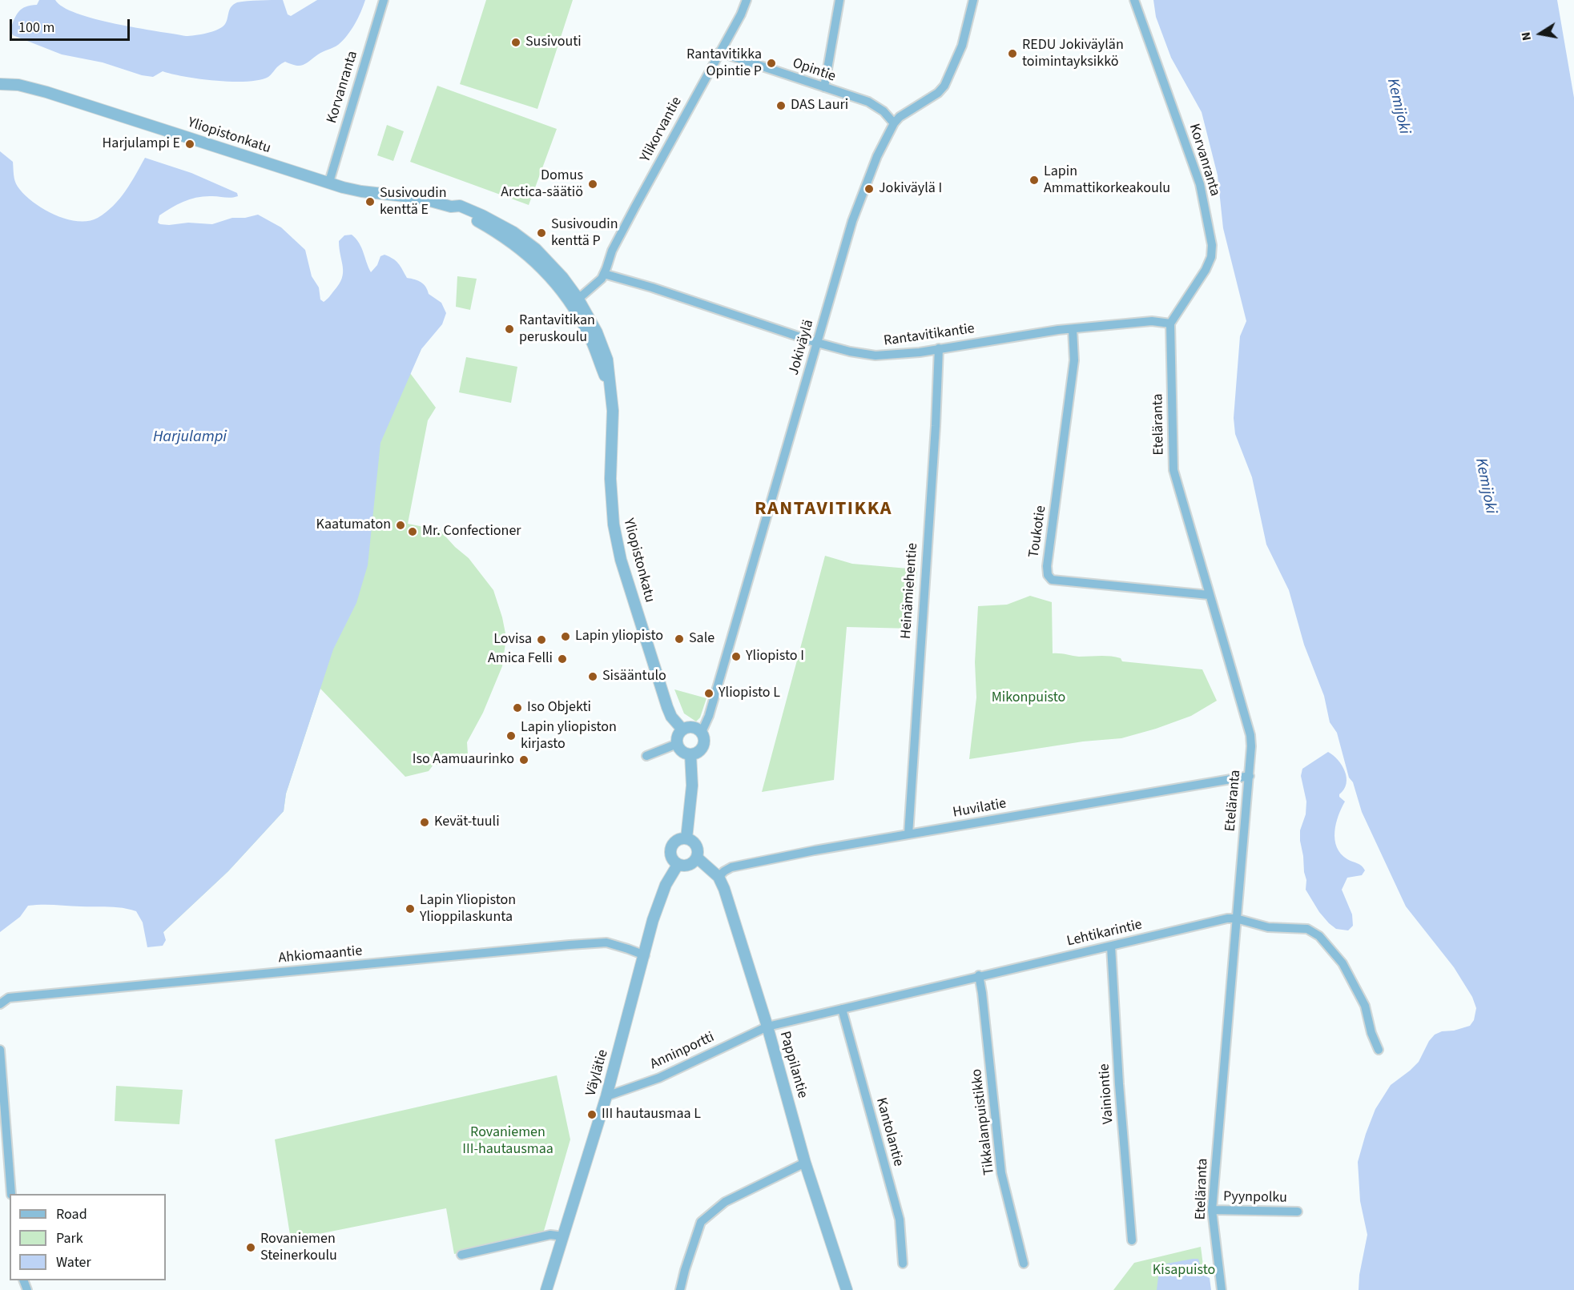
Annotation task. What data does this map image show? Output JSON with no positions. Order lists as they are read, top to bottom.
{
  "streets": {
    "street": [
      "Opintie",
      "Korvanranta",
      "Ylikorvantie",
      "Yliopistonkatu",
      "Rantavitikantie",
      "Jokiväylä",
      "Eteläranta",
      "Toukotie",
      "Heinämiehentie",
      "Huvilatie",
      "Lehtikarintie",
      "Ahkiomaantie",
      "Anninportti",
      "Pappilantie",
      "Väylätie",
      "Vainiontie",
      "Tikkalanpuistikko",
      "Kantolantie",
      "Pyynpolku"
    ]
  },
  "crossings": [
    ["Opintie", "Ylikorvantie"],
    ["Opintie", "Jokiväylä"],
    ["Korvanranta", "Yliopistonkatu"],
    ["Korvanranta", "Rantavitikantie"],
    ["Korvanranta", "Eteläranta"],
    ["Ylikorvantie", "Rantavitikantie"],
    ["Yliopistonkatu", "Jokiväylä"],
    ["Rantavitikantie", "Jokiväylä"],
    ["Rantavitikantie", "Eteläranta"],
    ["Rantavitikantie", "Toukotie"],
    ["Rantavitikantie", "Heinämiehentie"],
    ["Eteläranta", "Toukotie"],
    ["Eteläranta", "Huvilatie"],
    ["Eteläranta", "Lehtikarintie"],
    ["Eteläranta", "Pyynpolku"],
    ["Heinämiehentie", "Huvilatie"],
    ["Huvilatie", "Pappilantie"],
    ["Lehtikarintie", "Anninportti"],
    ["Lehtikarintie", "Pappilantie"],
    ["Lehtikarintie", "Vainiontie"],
    ["Lehtikarintie", "Tikkalanpuistikko"],
    ["Lehtikarintie", "Kantolantie"],
    ["Ahkiomaantie", "Väylätie"],
    ["Anninportti", "Pappilantie"],
    ["Anninportti", "Väylätie"],
    ["Pappilantie", "Väylätie"]
  ],
  "districts": ["RANTAVITIKKA"],
  "water": ["Kemijoki", "Harjulampi"],
  "parks": ["Mikonpuisto", "Rovaniemen III-hautausmaa", "Kisapuisto"],
  "places": [
    "Susivouti",
    "REDU Jokiväylän toimintayksikkö",
    "Rantavitikka Opintie P",
    "DAS Lauri",
    "Harjulampi E",
    "Lapin Ammattikorkeakoulu",
    "Domus Arctica-säätiö",
    "Jokiväylä I",
    "Susivoudin kenttä E",
    "Susivoudin kenttä P",
    "Rantavitikan peruskoulu",
    "Kaatumaton",
    "Mr. Confectioner",
    "Lapin yliopisto",
    "Sale",
    "Lovisa",
    "Yliopisto I",
    "Amica Felli",
    "Sisääntulo",
    "Yliopisto L",
    "Iso Objekti",
    "Lapin yliopiston kirjasto",
    "Iso Aamuaurinko",
    "Kevät-tuuli",
    "Lapin Yliopiston Ylioppilaskunta",
    "III hautausmaa L",
    "Rovaniemen Steinerkoulu"
  ],
  "legend": ["Road", "Park", "Water"],
  "scale_bar": "100 m",
  "north": "left"
}
